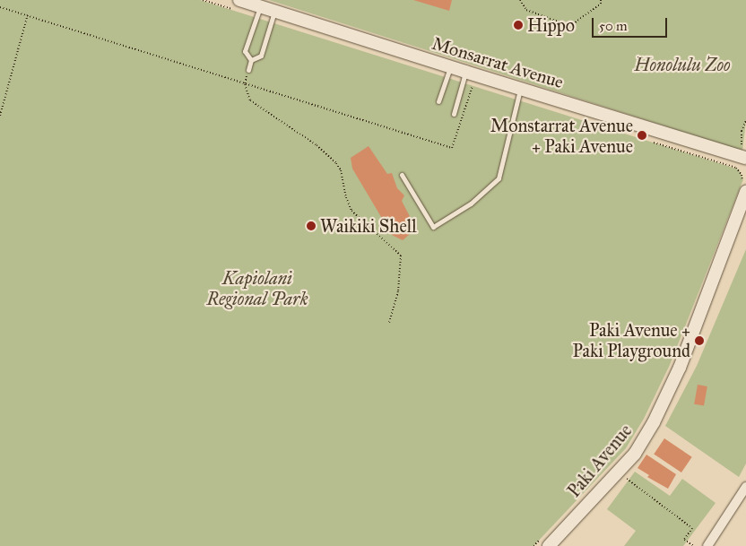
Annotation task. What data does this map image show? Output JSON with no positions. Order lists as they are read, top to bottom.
{
  "streets": {
    "street": ["Monsarrat Avenue", "Paki Avenue"]
  },
  "parks": ["Honolulu Zoo", "Kapiolani Regional Park"],
  "places": [
    "Hippo",
    "Monstarrat Avenue + Paki Avenue",
    "Waikiki Shell",
    "Paki Avenue + Paki Playground"
  ],
  "scale_bar": "50 m"
}
